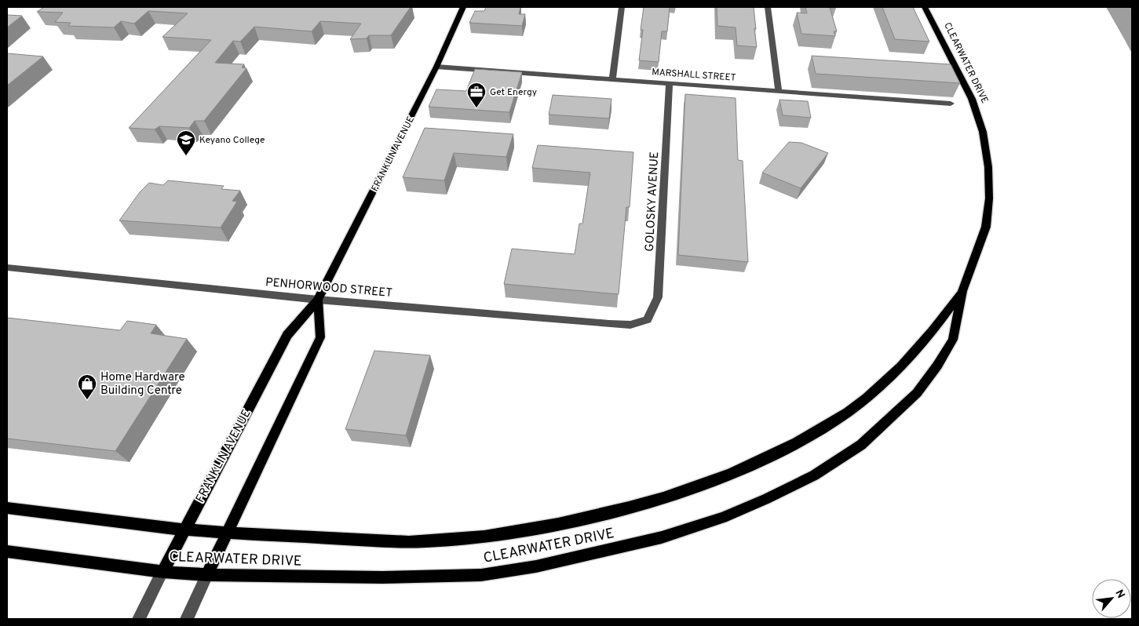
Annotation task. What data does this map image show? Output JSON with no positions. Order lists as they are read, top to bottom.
{
  "streets": {
    "main road": ["CLEARWATER DRIVE", "FRANKLIN AVENUE"],
    "street": ["MARSHALL STREET", "GOLOSKY AVENUE", "PENHORWOOD STREET"]
  },
  "crossings": [
    ["CLEARWATER DRIVE", "FRANKLIN AVENUE"],
    ["MARSHALL STREET", "FRANKLIN AVENUE"],
    ["MARSHALL STREET", "GOLOSKY AVENUE"],
    ["FRANKLIN AVENUE", "PENHORWOOD STREET"],
    ["GOLOSKY AVENUE", "PENHORWOOD STREET"]
  ],
  "places": {
    "office": ["Get Energy"],
    "school or university": ["Keyano College"],
    "shop": ["Home Hardware Building Centre"]
  },
  "north": "top right"
}
